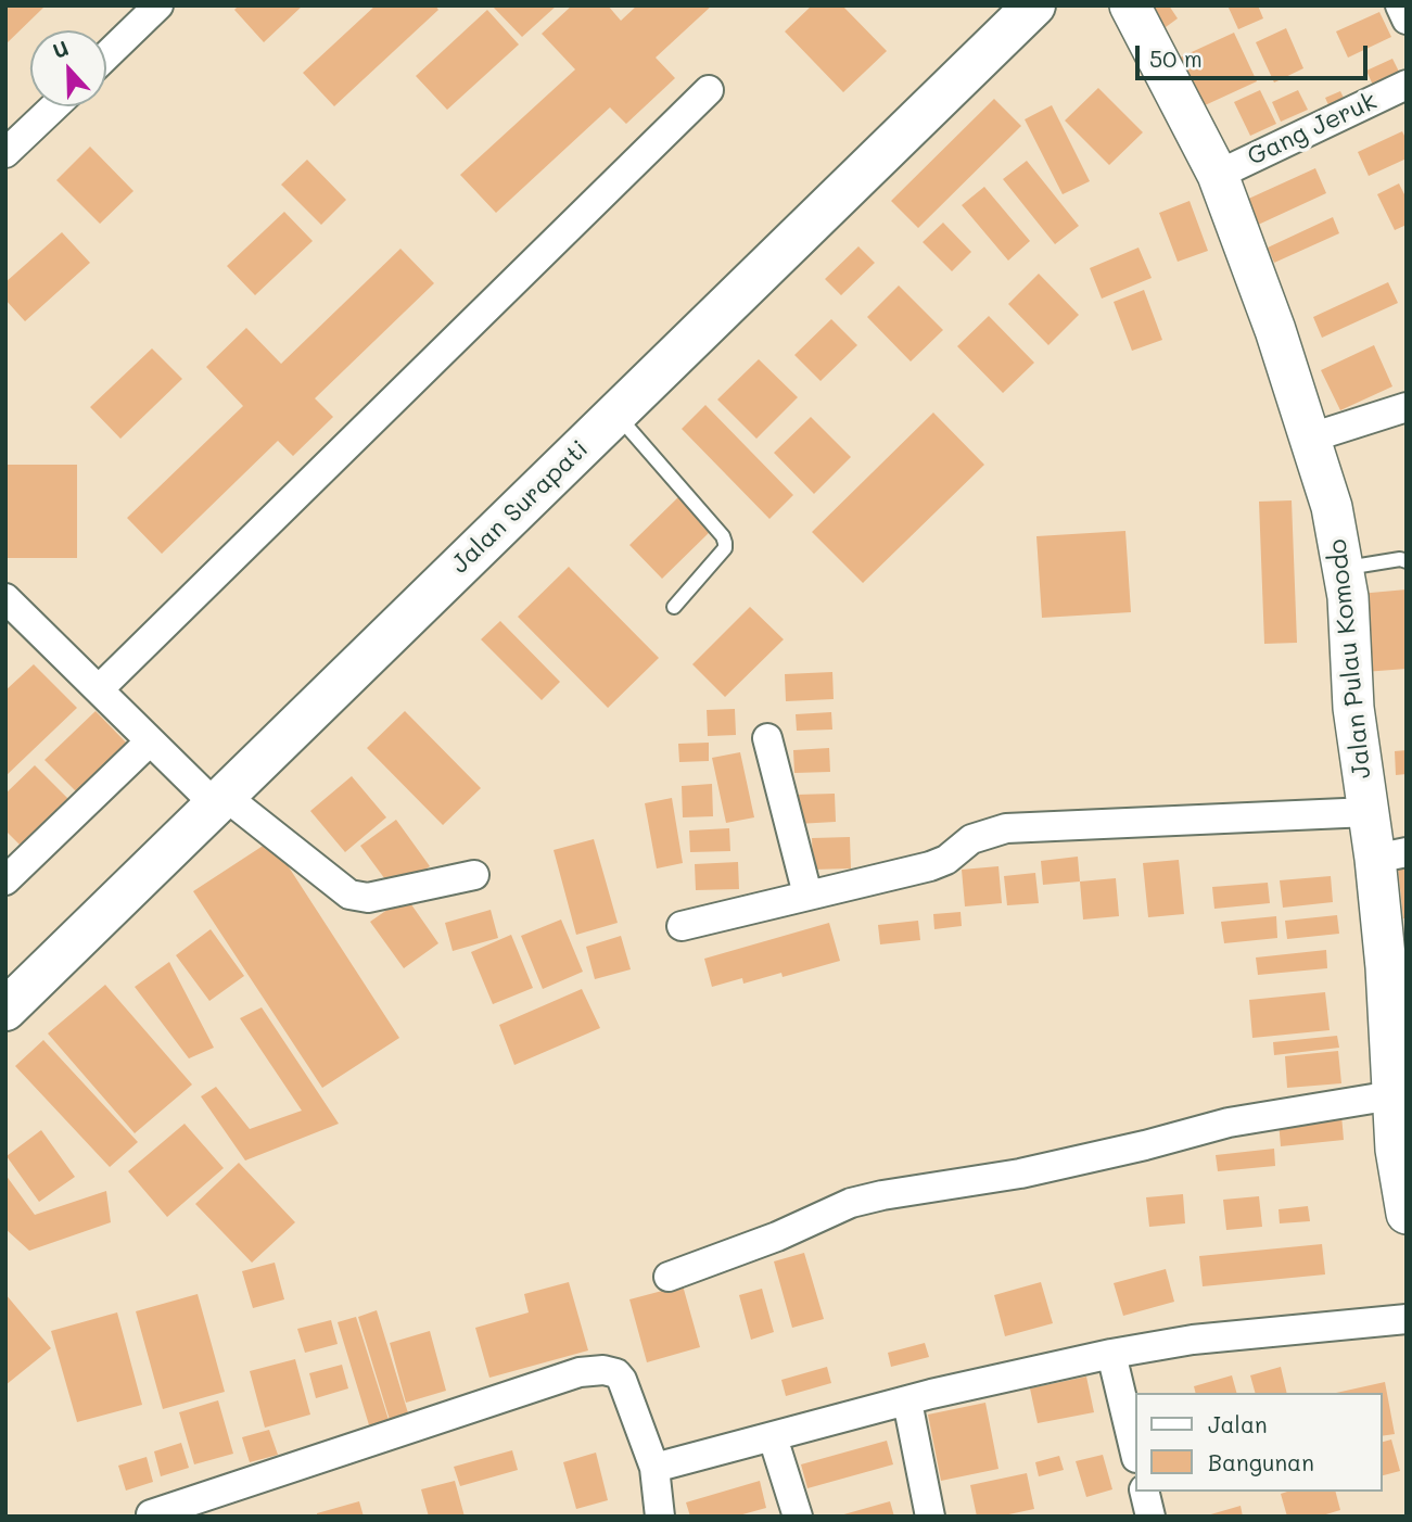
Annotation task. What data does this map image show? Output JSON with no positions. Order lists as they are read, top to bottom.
{
  "streets": {
    "highway": ["Jalan Surapati"],
    "street": ["Gang Jeruk", "Jalan Pulau Komodo"]
  },
  "crossings": [
    ["Gang Jeruk", "Jalan Pulau Komodo"]
  ],
  "legend": ["Jalan", "Bangunan"],
  "scale_bar": "50 m",
  "north": "top"
}
